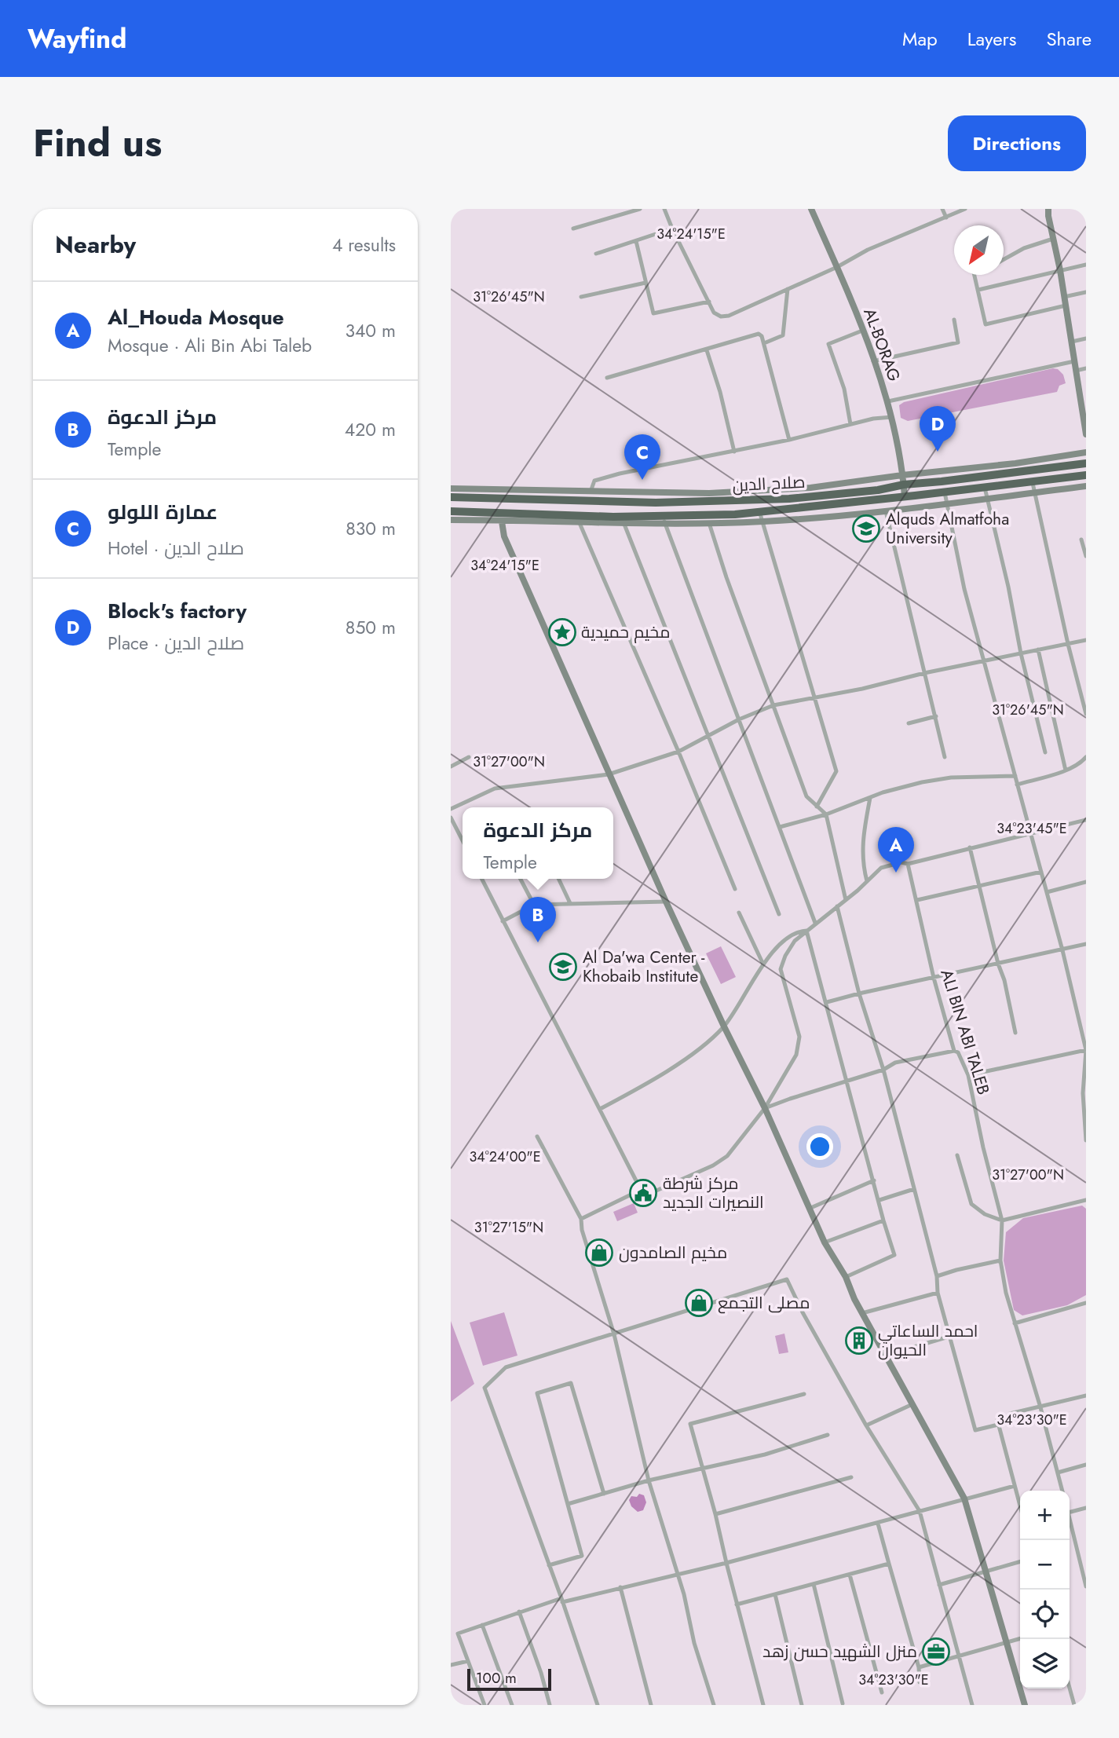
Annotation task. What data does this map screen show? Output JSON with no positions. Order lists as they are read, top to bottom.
{
  "streets": {
    "highway": ["صلاح الدين"],
    "street": ["AL-BORAG", "ALI BIN ABI TALEB"]
  },
  "crossings": [
    ["AL-BORAG", "صلاح الدين"]
  ],
  "places": {
    "school or university": ["Alquds Almatfoha University", "Al Da'wa Center - Khobaib Institute"],
    "place": ["مخيم حميدية"],
    "public building": ["مركز شرطة النصيرات الجديد"],
    "shop": ["مخيم الصامدون", "مصلى التجمع"],
    "building": ["احمد الساعاتي الحيوان"],
    "office": ["منزل الشهيد حسن زهد"]
  },
  "scale_bar": "100 m",
  "north": "bottom left",
  "page": {
    "header": "Wayfind",
    "nav": ["Map", "Layers", "Share"],
    "title": "Find us",
    "buttons": "Directions",
    "heading": ["Nearby", "4 results"],
    "list": [
      {
        "mark": "A",
        "name": "Al_Houda Mosque",
        "note": "Mosque · Ali Bin Abi Taleb",
        "value": "340 m"
      },
      {
        "mark": "B",
        "name": "مركز الدعوة",
        "note": "Temple",
        "value": "420 m"
      },
      {
        "mark": "C",
        "name": "عمارة اللولو",
        "note": "Hotel · صلاح الدين",
        "value": "830 m"
      },
      {
        "mark": "D",
        "name": "Block's factory",
        "note": "Place · صلاح الدين",
        "value": "850 m"
      }
    ],
    "pins": [
      "D",
      "C",
      "A",
      "B"
    ],
    "popup": ["مركز الدعوة", "Temple"],
    "map_buttons": ["+", "−"],
    "scale": "100 m"
  },
  "coordinates": [
    "34°24'15\"E",
    "31°26'45\"N",
    "31°27'00\"N",
    "34°23'45\"E",
    "34°24'00\"E",
    "31°27'15\"N",
    "34°23'30\"E"
  ]
}
